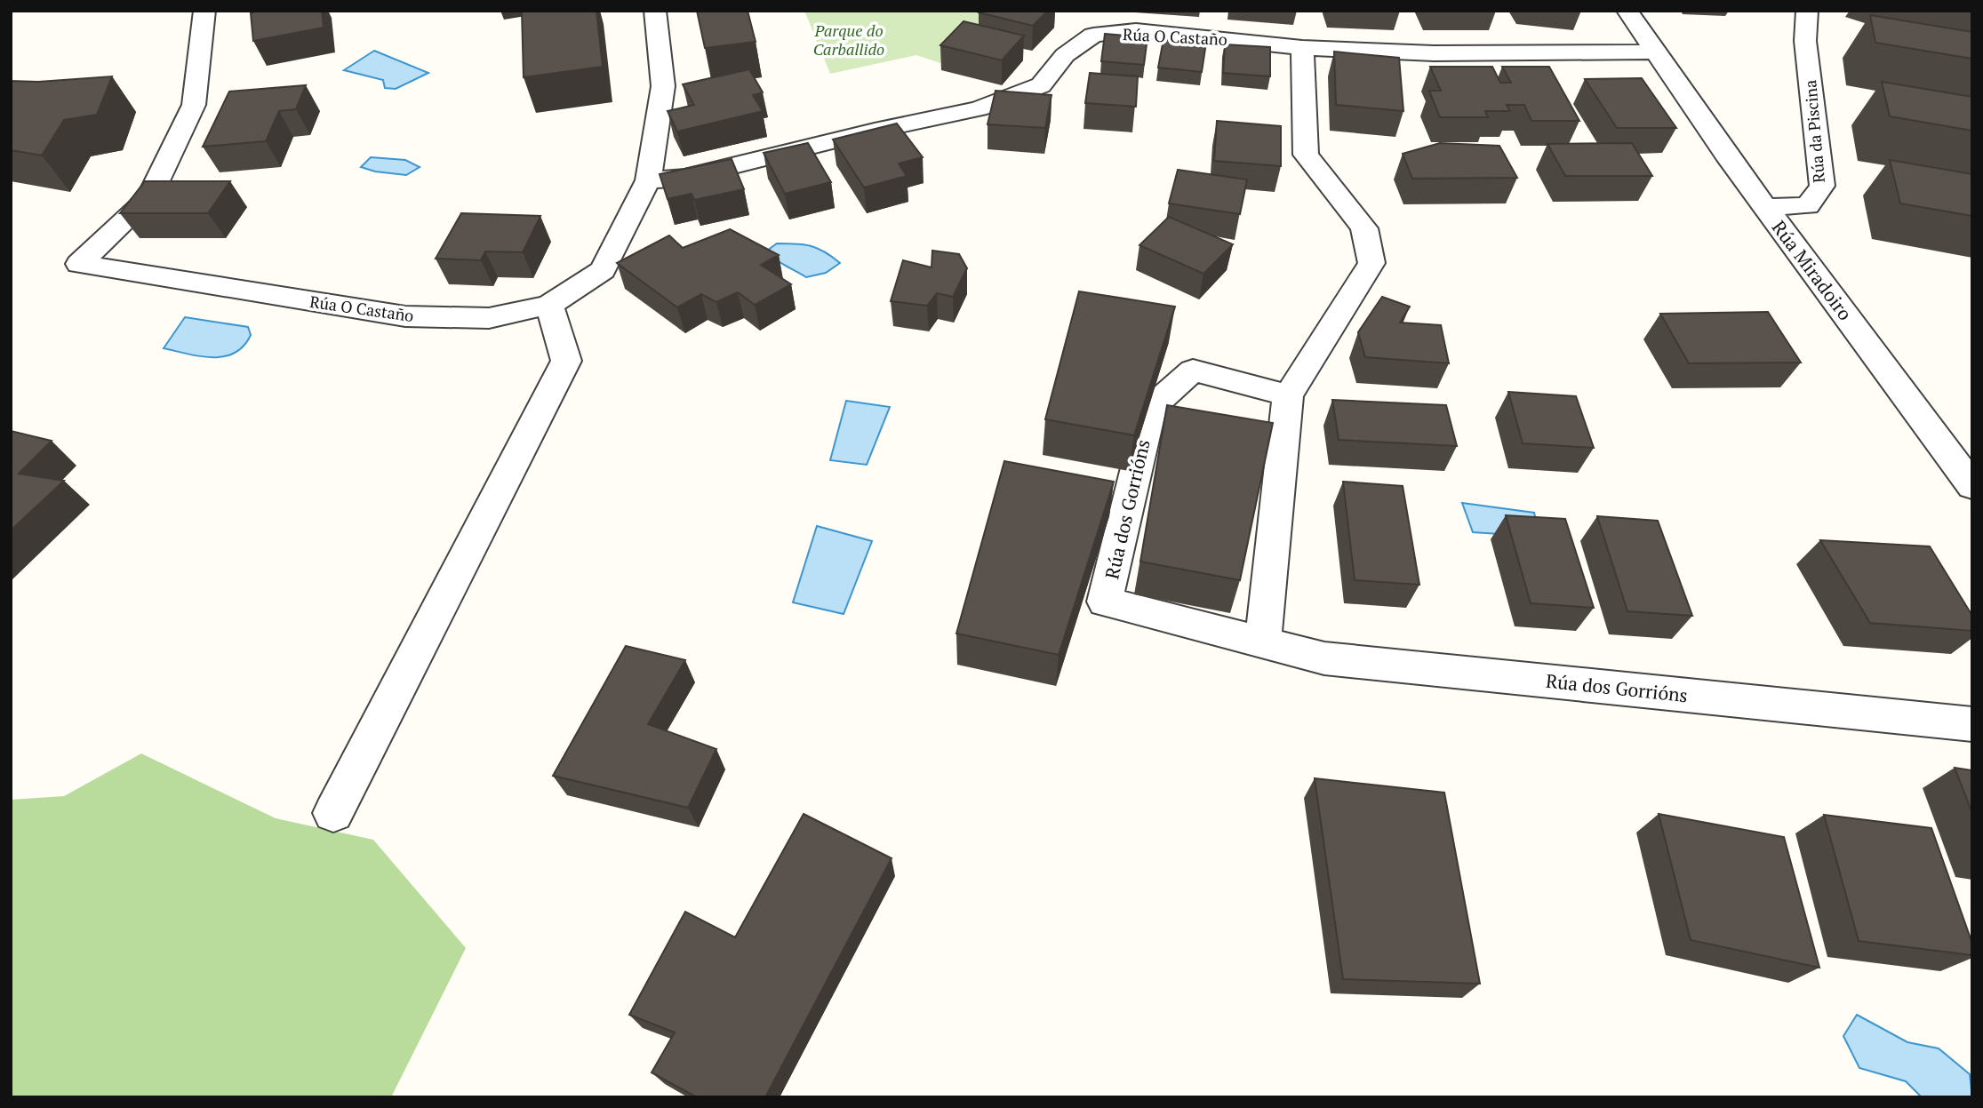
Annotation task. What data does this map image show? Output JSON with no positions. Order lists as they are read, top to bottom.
{
  "streets": {
    "street": [
      "Rúa O Castaño",
      "Rúa da Piscina",
      "Rúa Miradoiro",
      "Rúa dos Gorrións"
    ]
  },
  "crossings": [
    ["Rúa O Castaño", "Rúa Miradoiro"],
    ["Rúa da Piscina", "Rúa Miradoiro"]
  ],
  "parks": ["Parque do Carballido"]
}
